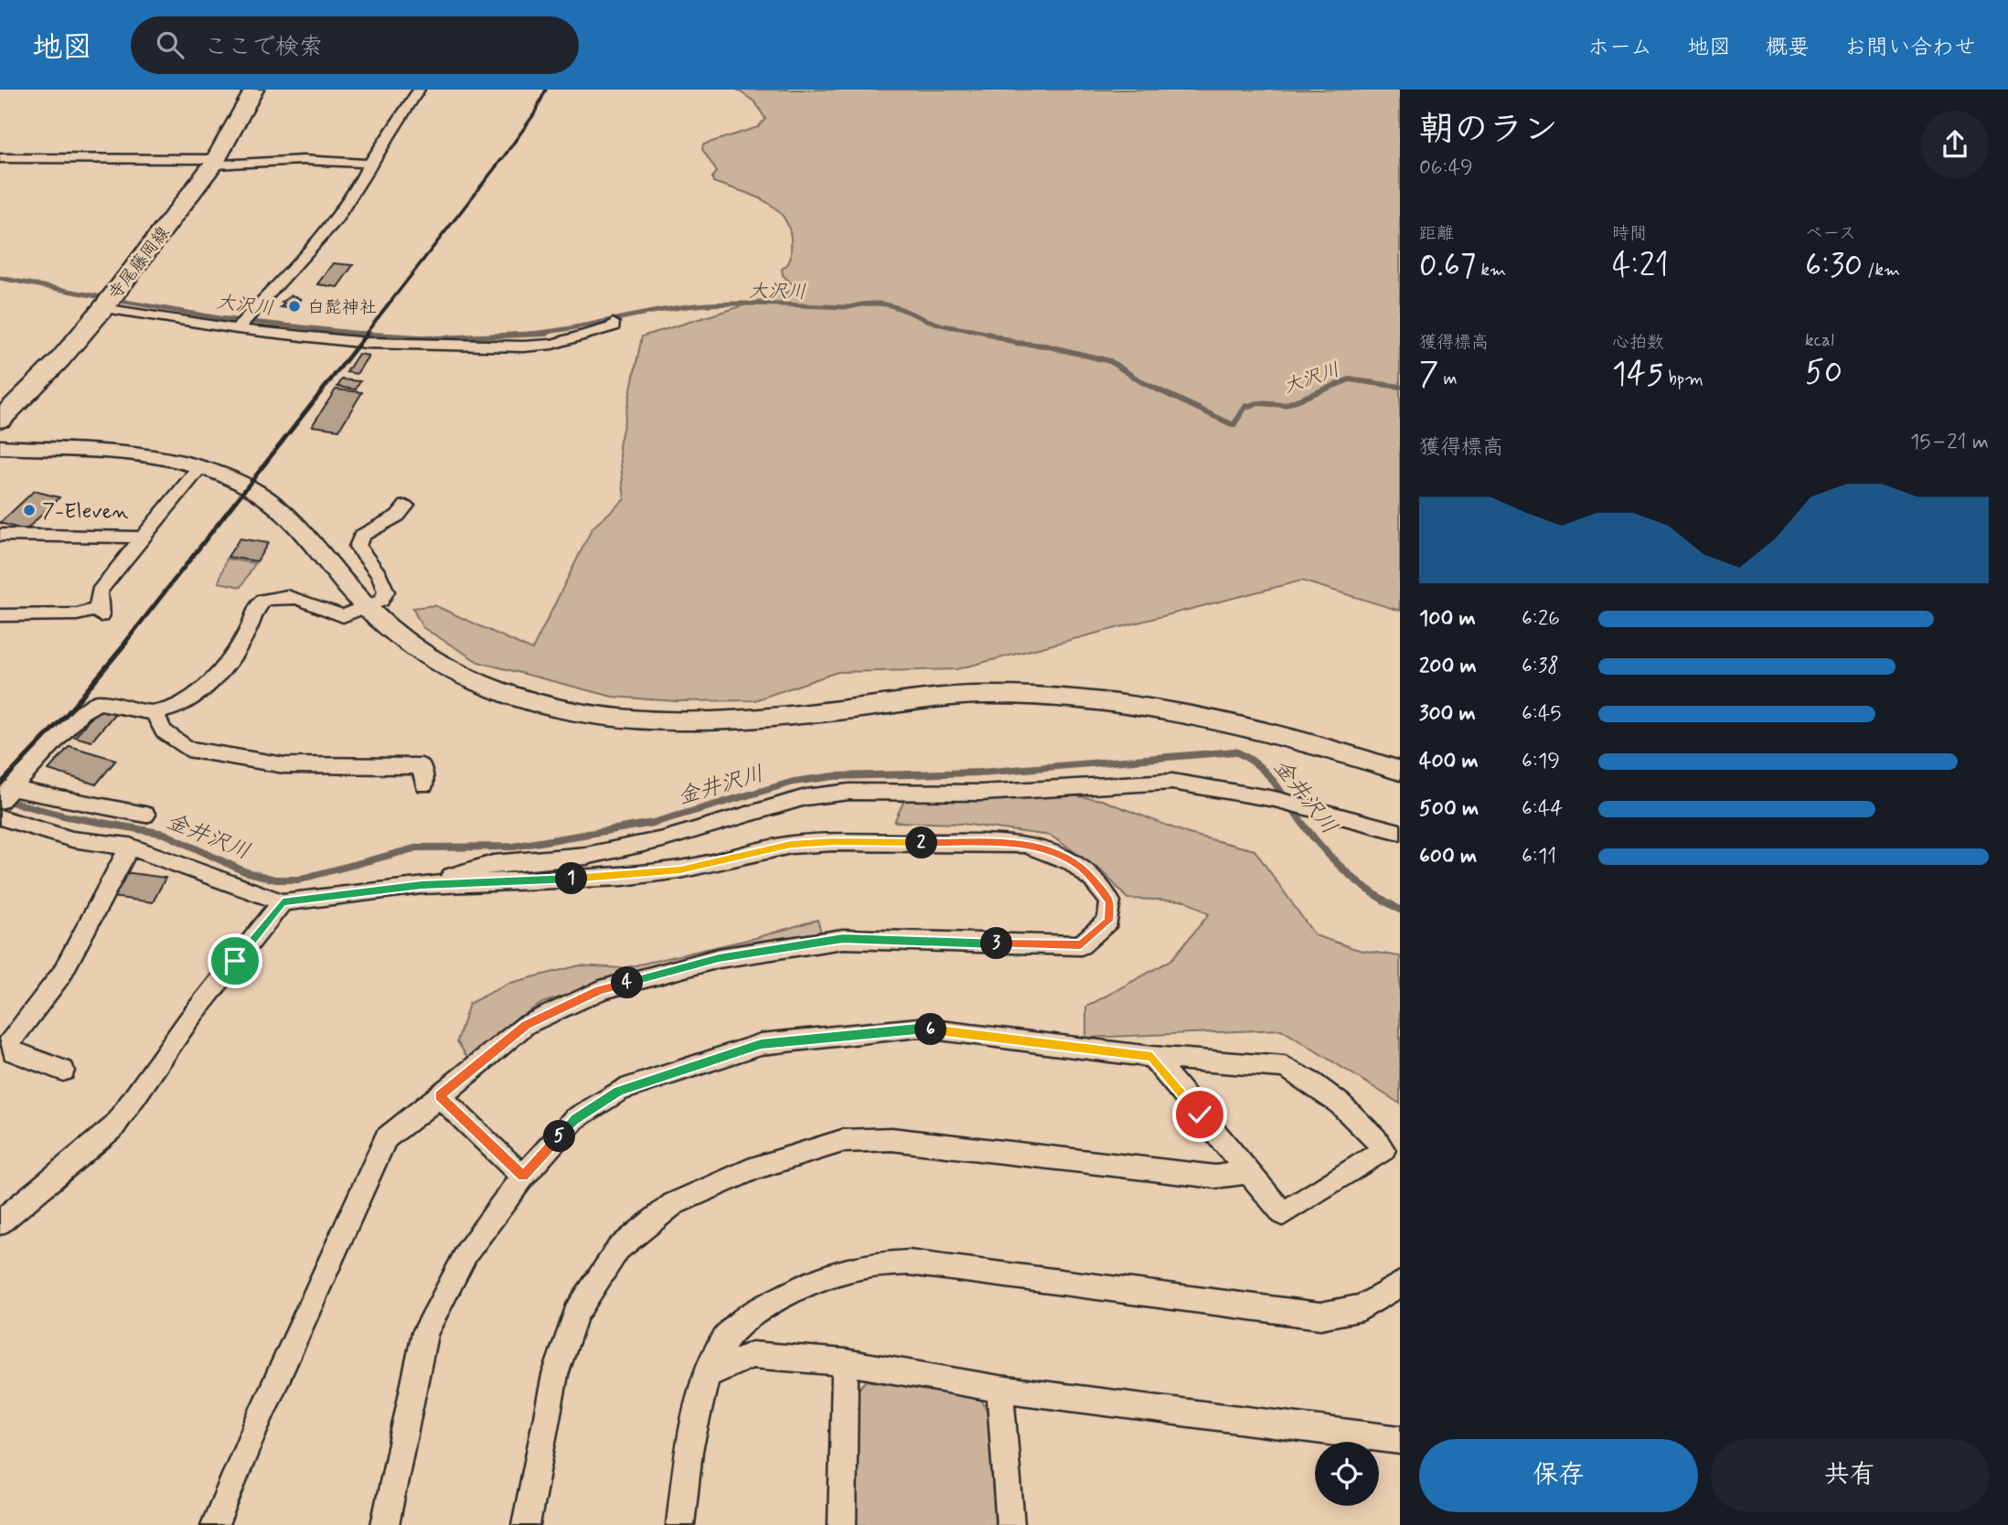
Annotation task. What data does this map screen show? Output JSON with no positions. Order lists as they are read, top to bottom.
{
  "streets": {
    "main road": ["寺尾藤岡線"]
  },
  "water": ["大沢川", "金井沢川"],
  "places": ["白髭神社", "7-Eleven"],
  "page": {
    "header": "地図",
    "search": "ここで検索",
    "nav": [
      "ホーム",
      "地図",
      "概要",
      "お問い合わせ"
    ],
    "heading": ["朝のラン", "06:49"],
    "stats": [
      ["距離", "0.67 km"],
      ["時間", "4:21"],
      ["ペース", "6:30 /km"],
      ["獲得標高", "7 m"],
      ["心拍数", "145 bpm"],
      ["kcal", "50"]
    ],
    "chart": ["獲得標高", "15–21 m"],
    "list": [
      {
        "name": "100 m",
        "note": "6:26"
      },
      {
        "name": "200 m",
        "note": "6:38"
      },
      {
        "name": "300 m",
        "note": "6:45"
      },
      {
        "name": "400 m",
        "note": "6:19"
      },
      {
        "name": "500 m",
        "note": "6:44"
      },
      {
        "name": "600 m",
        "note": "6:11"
      }
    ],
    "pins": [
      "2",
      "1",
      "3",
      "4",
      "6",
      "5"
    ],
    "buttons": ["保存", "共有"]
  }
}
